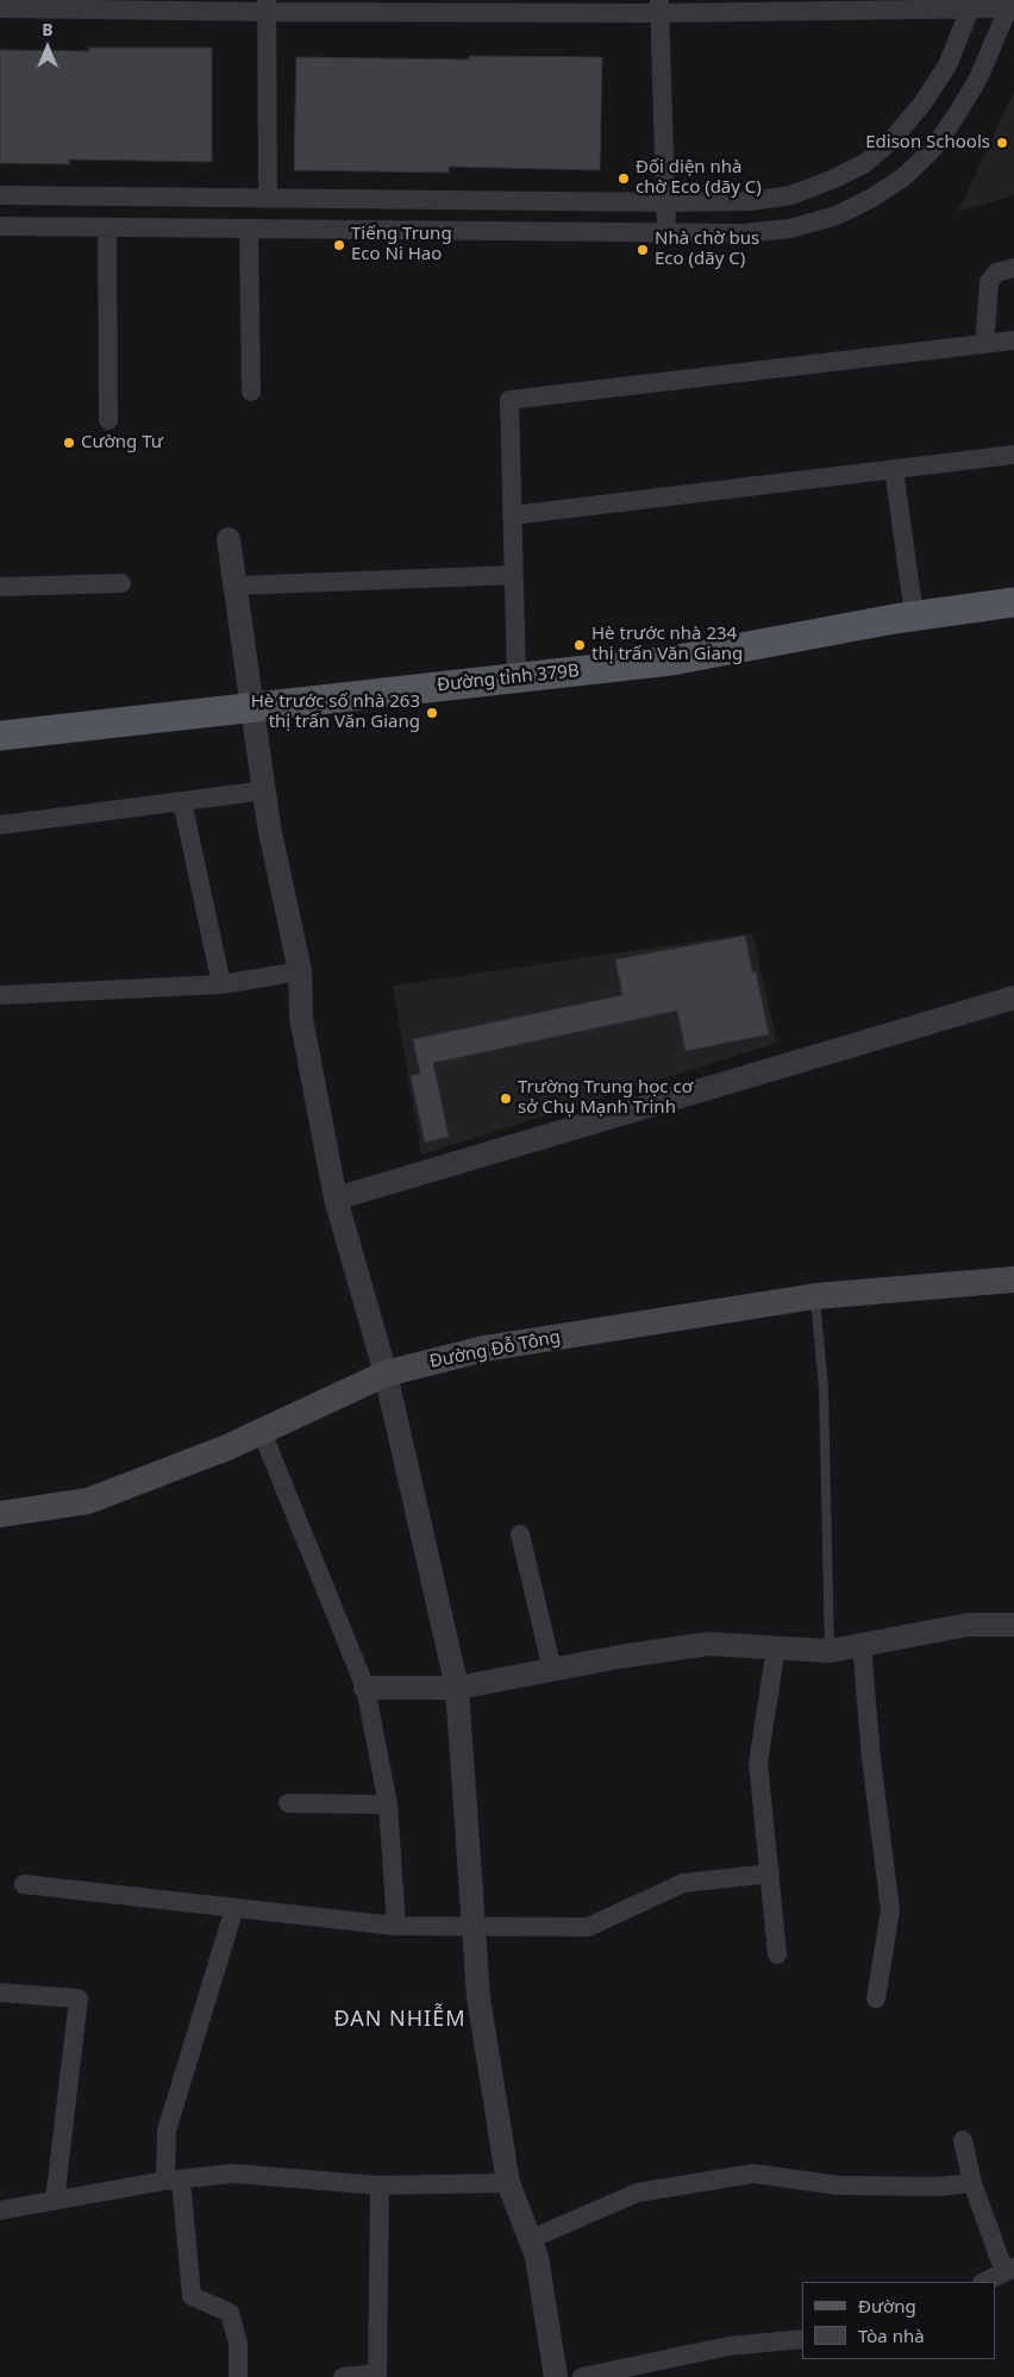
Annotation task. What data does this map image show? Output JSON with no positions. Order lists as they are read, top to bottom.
{
  "streets": {
    "main road": ["Đường tỉnh 379B", "Đường Đỗ Tông"]
  },
  "districts": ["ĐAN NHIỄM"],
  "places": [
    "Edison Schools",
    "Đối diện nhà chờ Eco (dãy C)",
    "Tiếng Trung Eco Ni Hao",
    "Nhà chờ bus Eco (dãy C)",
    "Cường Tư",
    "Hè trước nhà 234 thị trấn Văn Giang",
    "Hè trước số nhà 263 thị trấn Văn Giang",
    "Trường Trung học cơ sở Chụ Mạnh Trinh"
  ],
  "legend": ["Đường", "Tòa nhà"],
  "north": "top"
}
